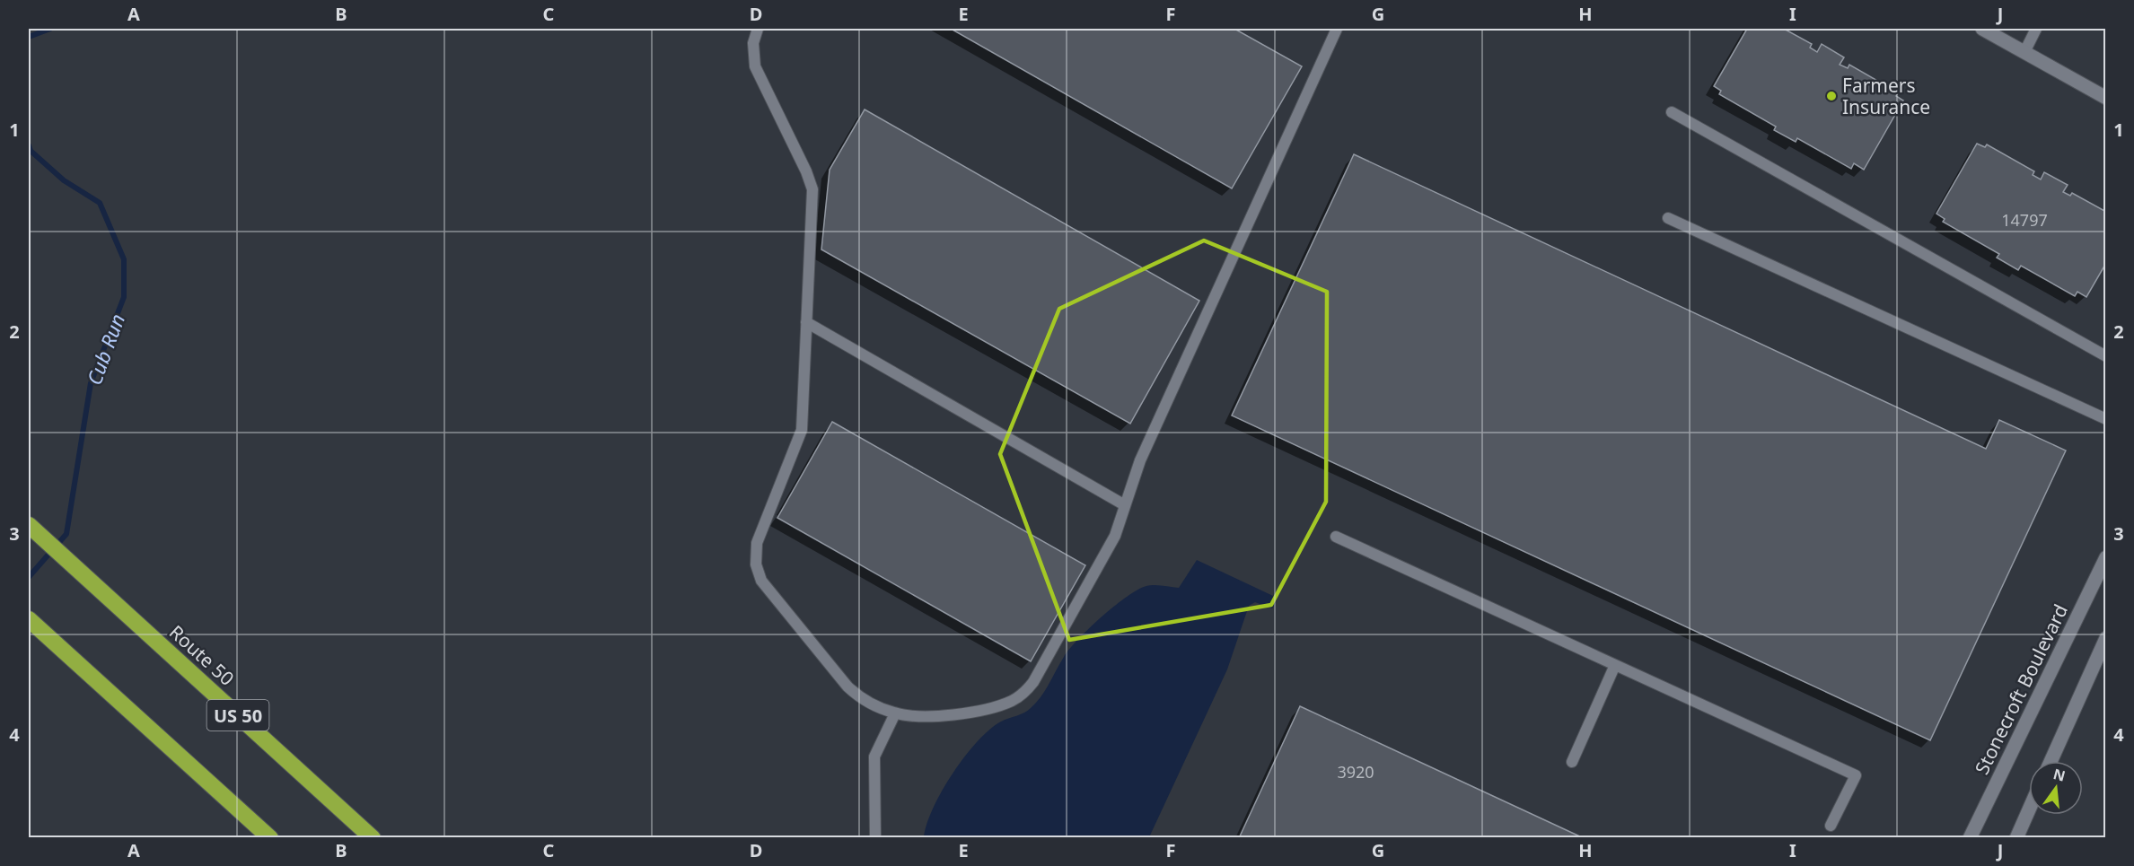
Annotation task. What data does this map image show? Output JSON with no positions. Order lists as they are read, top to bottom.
{
  "streets": {
    "highway": ["Route 50", "US 50"],
    "street": ["Stonecroft Boulevard"]
  },
  "water": ["Cub Run"],
  "places": ["Farmers Insurance"],
  "house_numbers": ["14797", "3920"],
  "north": "top",
  "grid": {
    "columns": [
      "A",
      "B",
      "C",
      "D",
      "E",
      "F",
      "G",
      "H",
      "I",
      "J"
    ],
    "rows": [
      "1",
      "2",
      "3",
      "4"
    ]
  }
}
